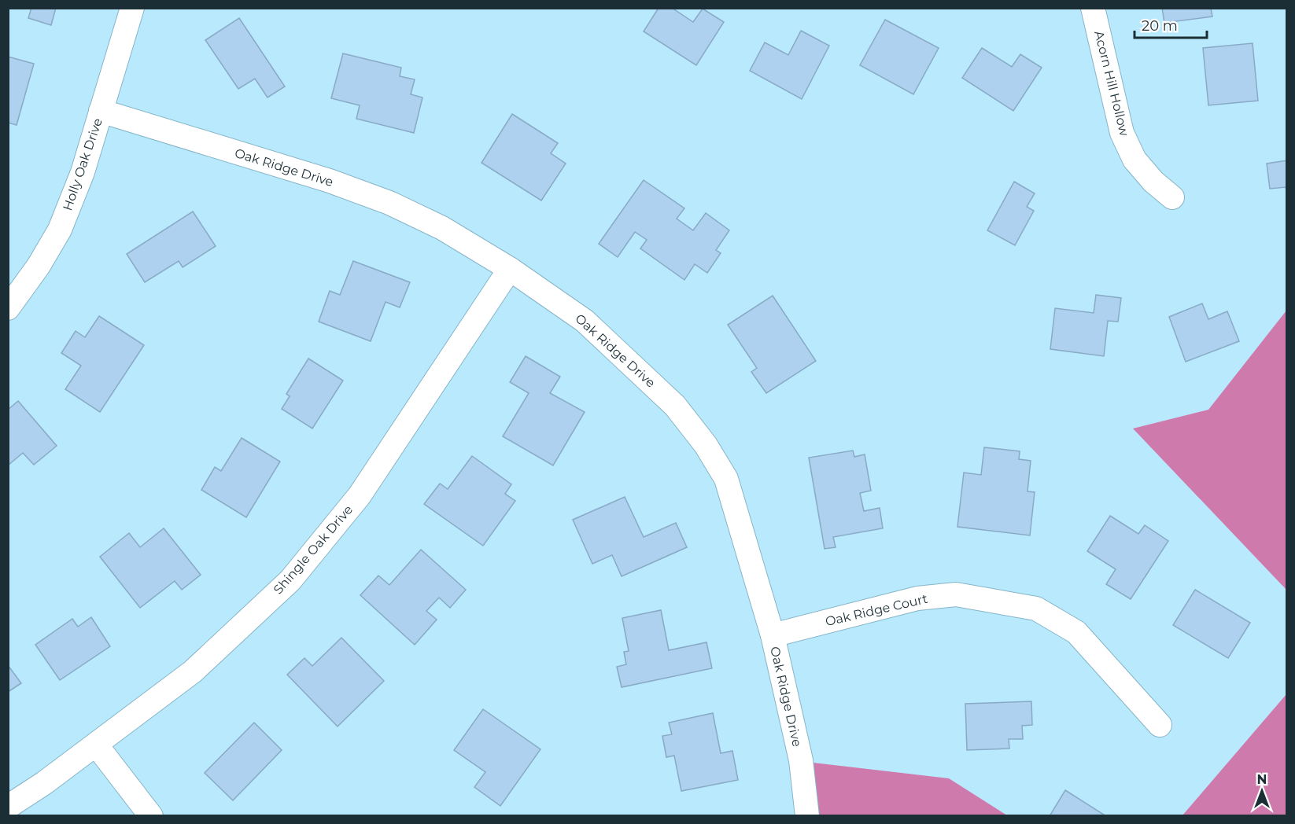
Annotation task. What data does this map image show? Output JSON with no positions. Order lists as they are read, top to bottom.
{
  "streets": {
    "street": [
      "Acorn Hill Hollow",
      "Holly Oak Drive",
      "Oak Ridge Drive",
      "Shingle Oak Drive",
      "Oak Ridge Court"
    ]
  },
  "crossings": [
    ["Holly Oak Drive", "Oak Ridge Drive"],
    ["Oak Ridge Drive", "Shingle Oak Drive"],
    ["Oak Ridge Drive", "Oak Ridge Court"]
  ],
  "scale_bar": "20 m",
  "north": "top"
}
